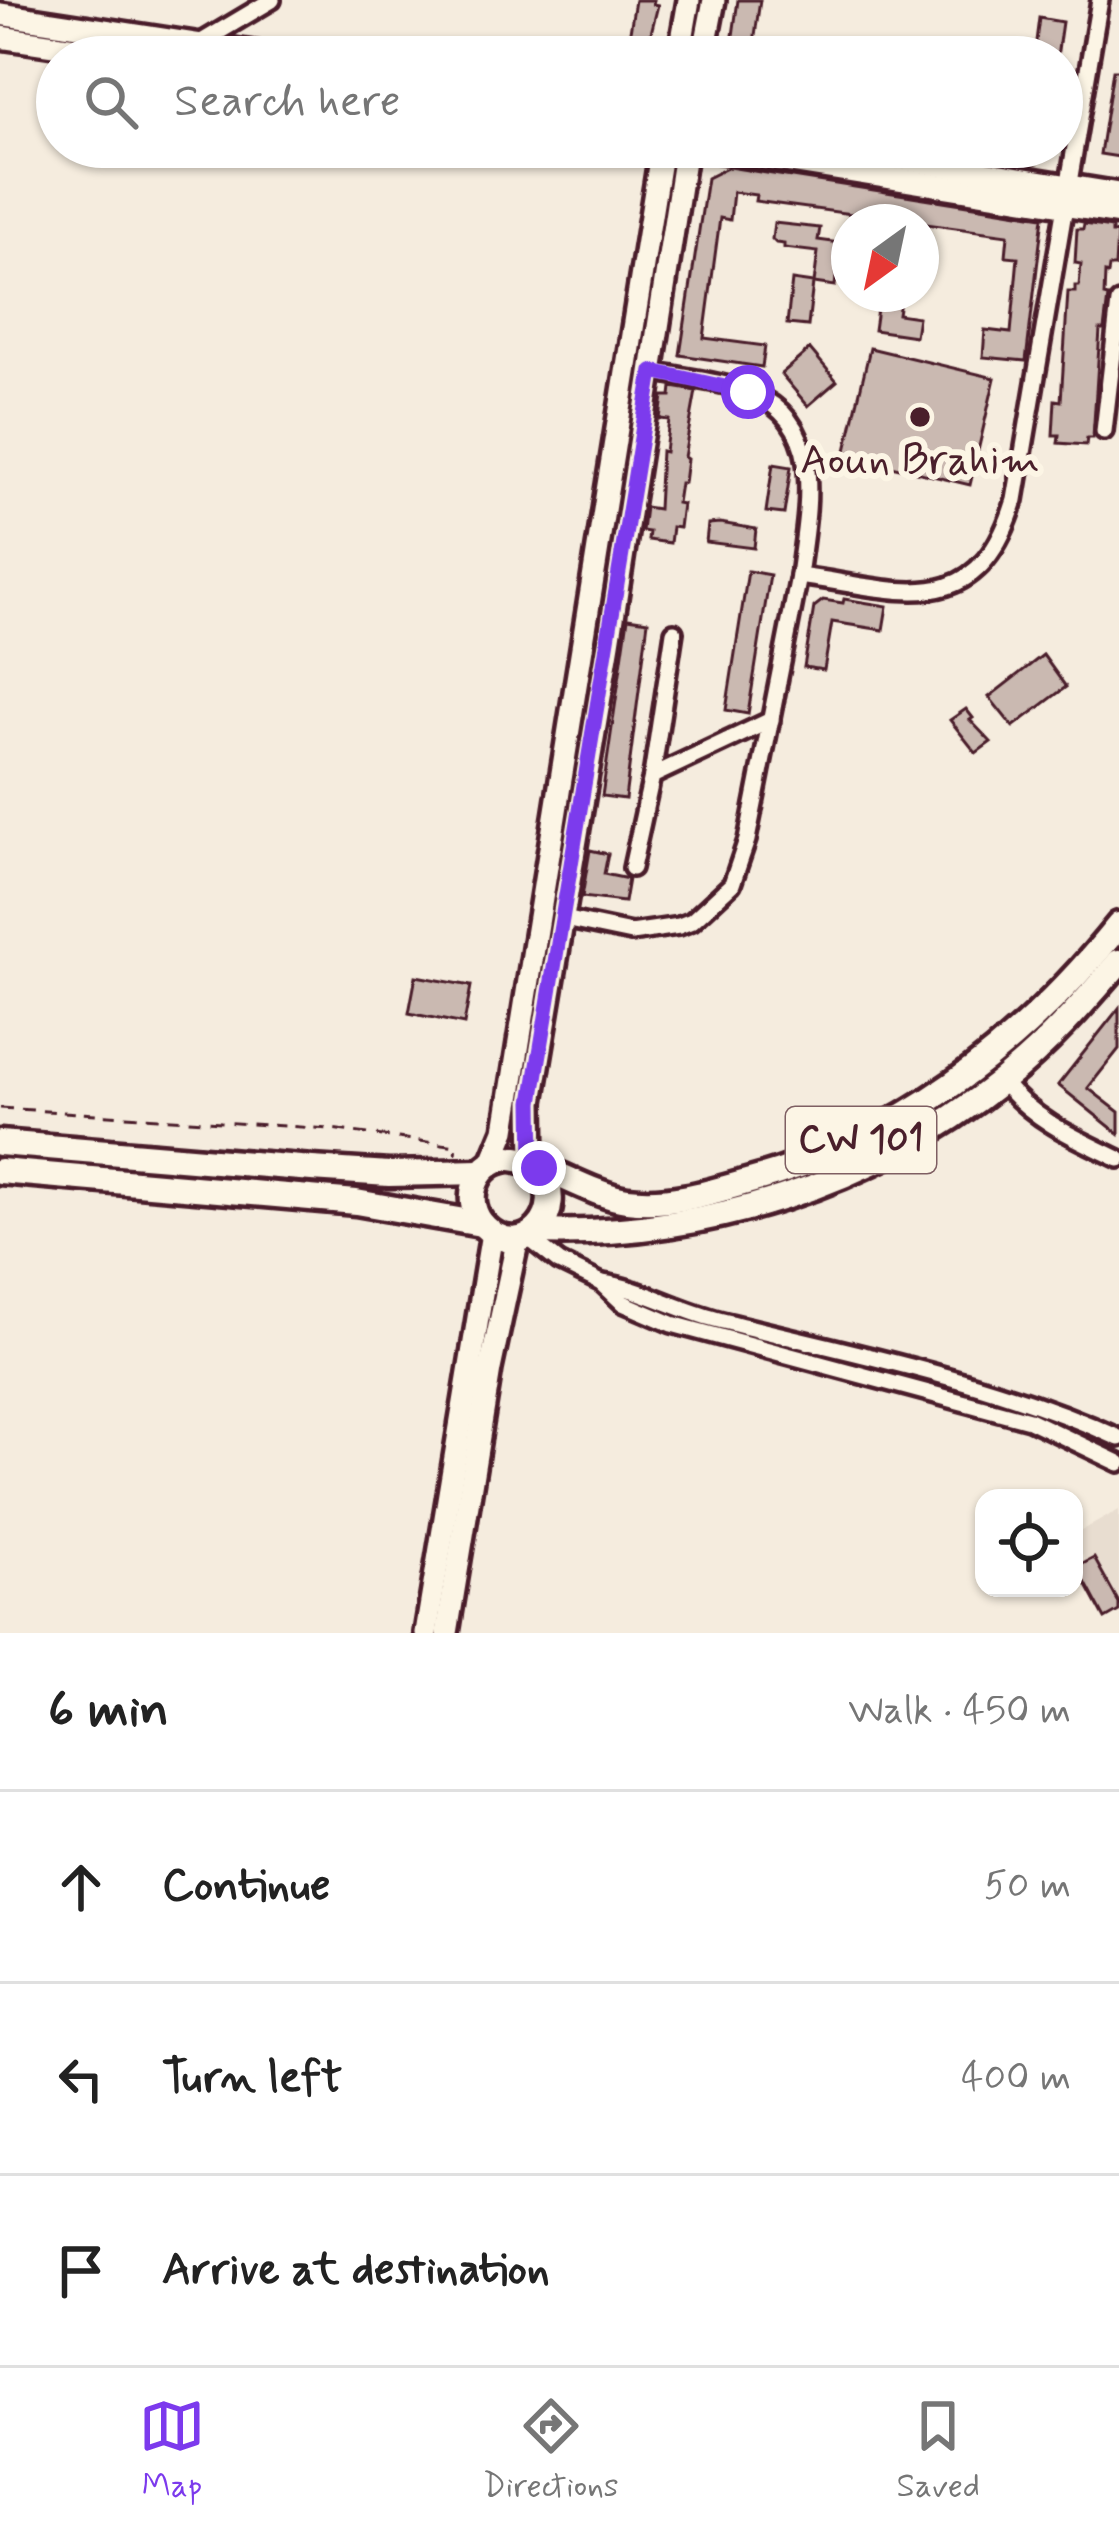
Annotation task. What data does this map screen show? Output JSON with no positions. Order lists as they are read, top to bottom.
{
  "streets": {
    "main road": ["CW 101"]
  },
  "places": ["Aoun Brahim"],
  "north": "bottom left",
  "page": {
    "search": "Search here",
    "heading": ["6 min", "Walk · 450 m"],
    "list": [
      ["Continue", "50 m"],
      ["Turn left", "400 m"],
      "Arrive at destination"
    ],
    "nav": ["Map", "Directions", "Saved"]
  }
}
